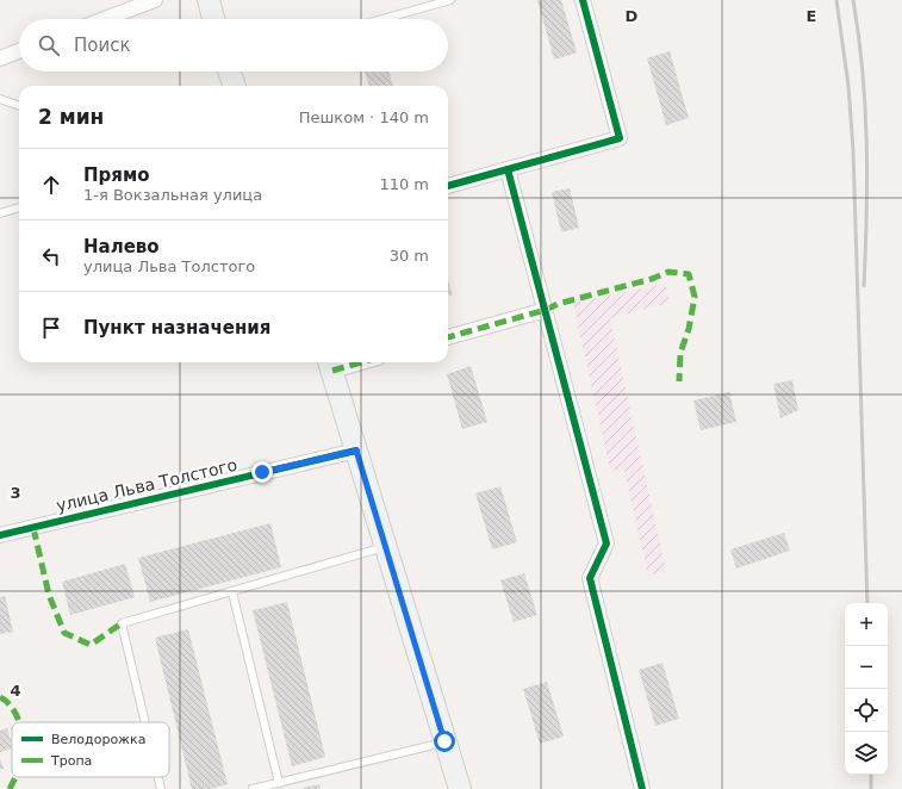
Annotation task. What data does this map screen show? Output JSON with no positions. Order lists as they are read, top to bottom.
{
  "streets": {
    "street": ["улица Льва Толстого"]
  },
  "legend": ["Велодорожка", "Тропа"],
  "page": {
    "search": "Поиск",
    "heading": ["2 мин", "Пешком · 140 m"],
    "list": [
      ["Прямо", "1-я Вокзальная улица", "110 m"],
      ["Налево", "улица Льва Толстого", "30 m"],
      "Пункт назначения"
    ],
    "map_buttons": ["+", "−"]
  },
  "grid": {
    "columns": ["D", "E"],
    "rows": ["3", "4"]
  }
}
